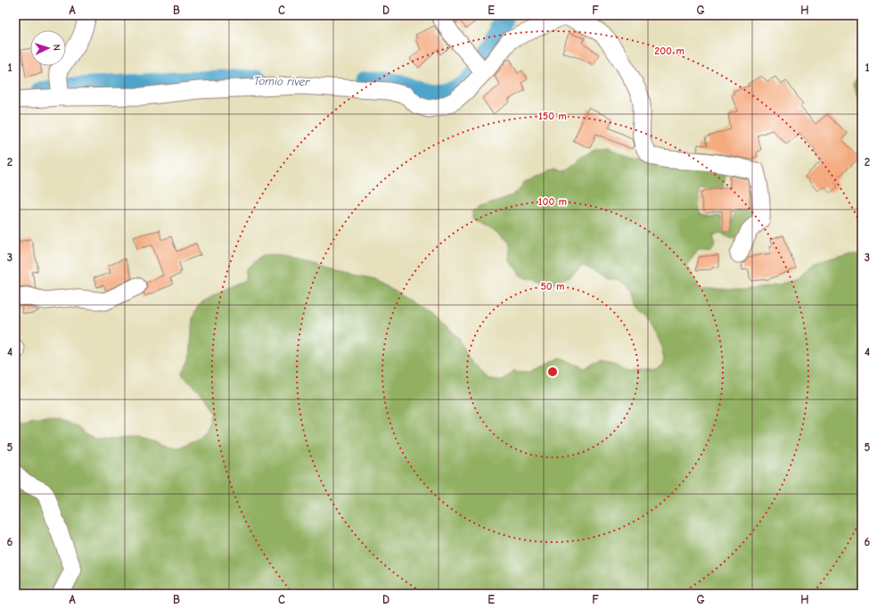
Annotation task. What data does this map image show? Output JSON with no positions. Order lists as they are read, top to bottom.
{
  "water": ["Tomio river"],
  "north": "right",
  "grid": {
    "columns": [
      "A",
      "B",
      "C",
      "D",
      "E",
      "F",
      "G",
      "H"
    ],
    "rows": [
      "1",
      "2",
      "3",
      "4",
      "5",
      "6"
    ]
  },
  "rings": [
    "200 m",
    "150 m",
    "100 m",
    "50 m"
  ]
}
